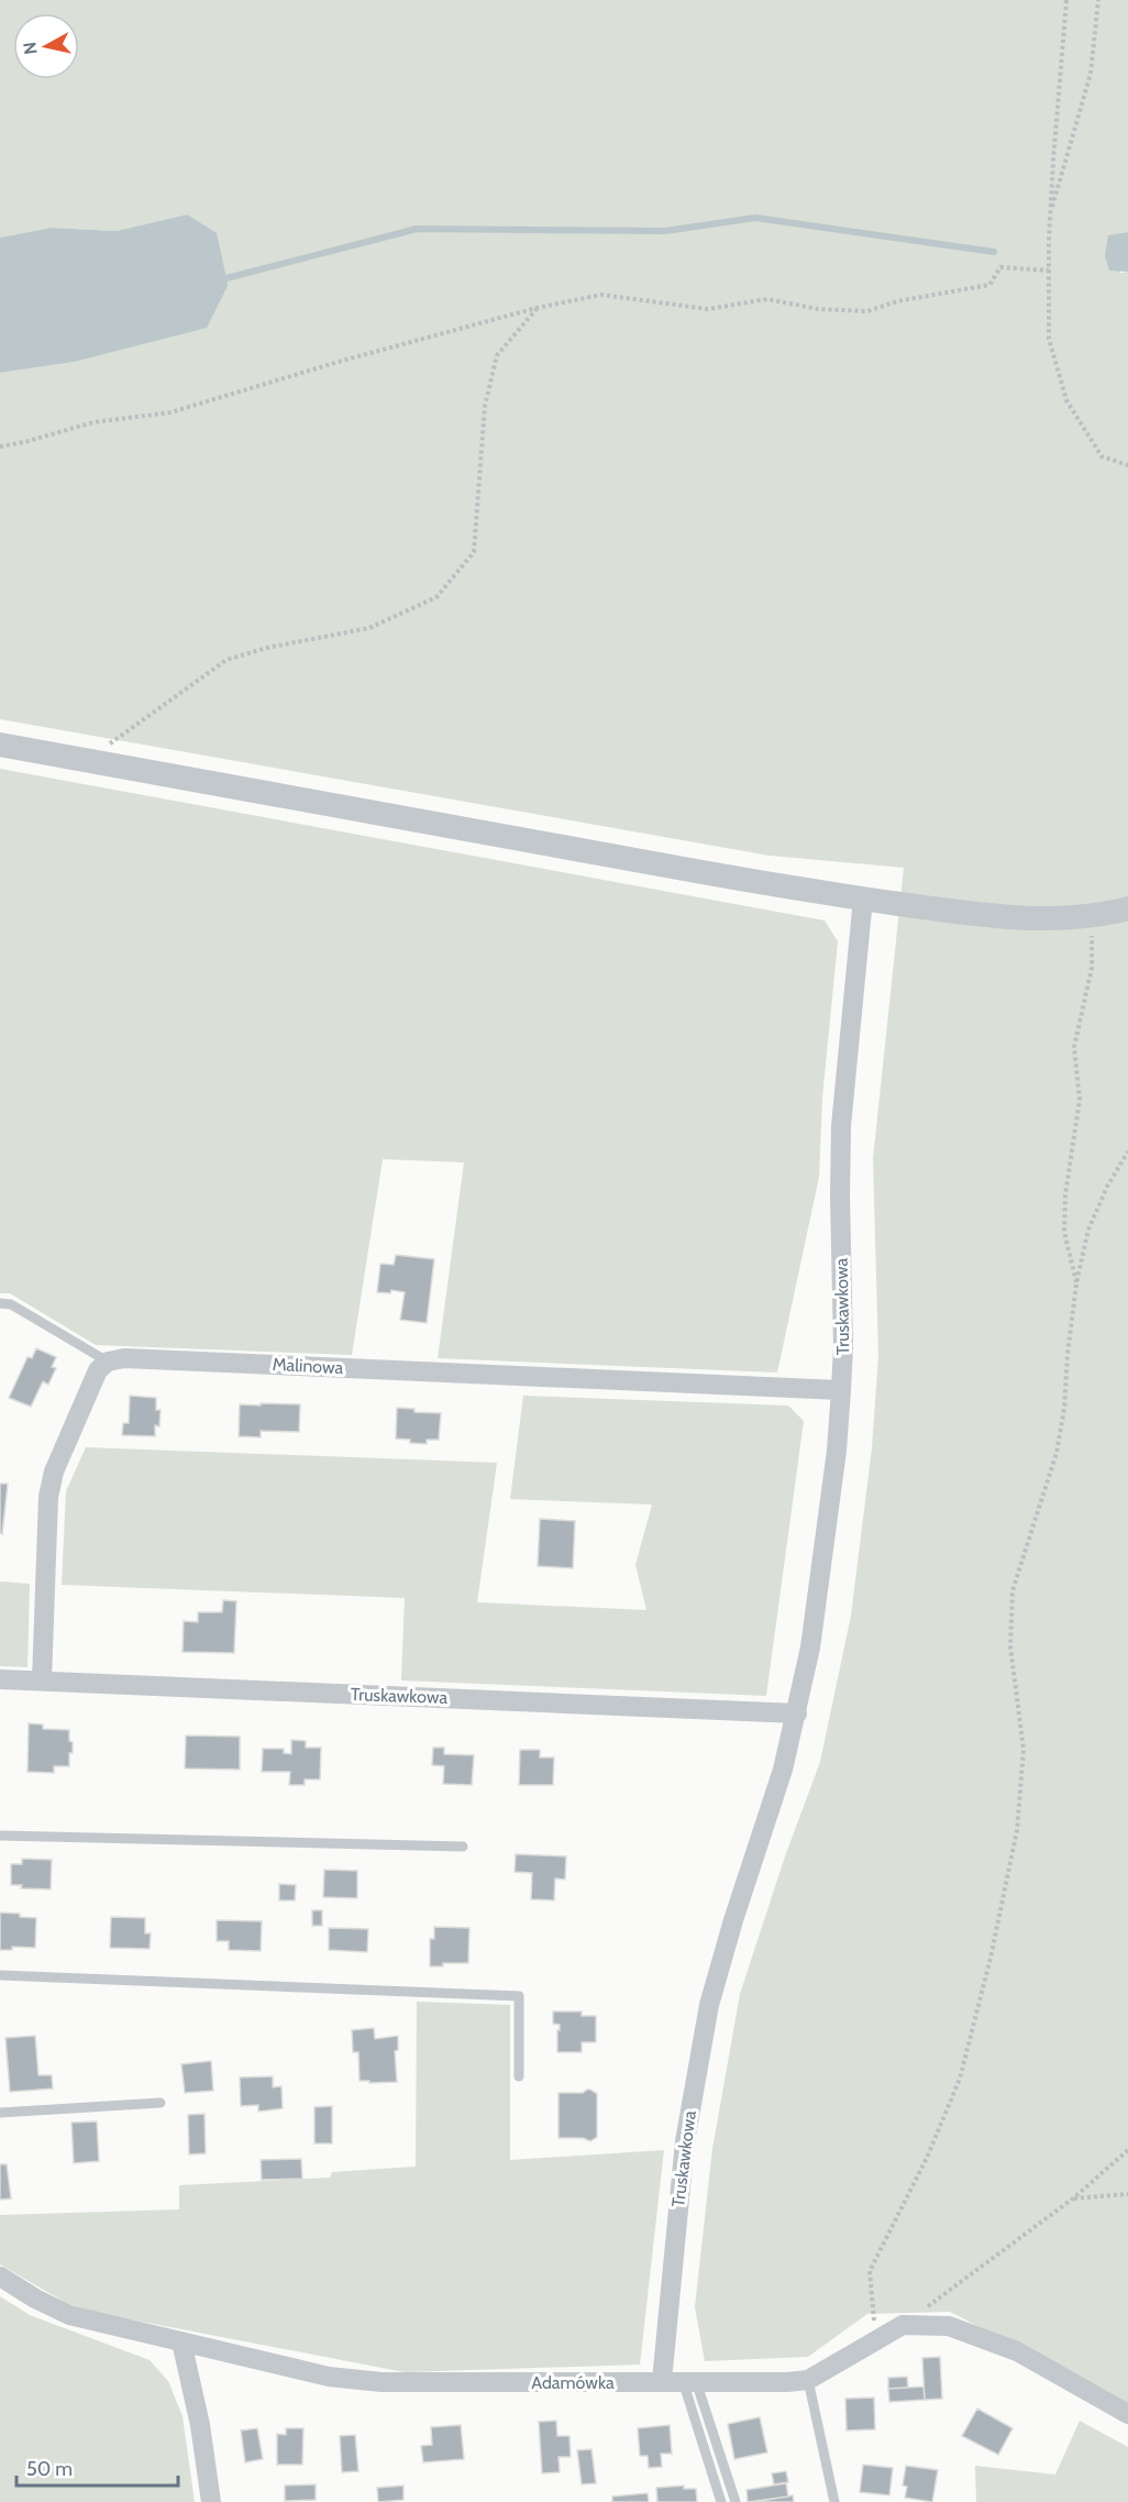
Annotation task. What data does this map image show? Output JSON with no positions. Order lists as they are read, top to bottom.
{
  "streets": {
    "street": ["Truskawkowa", "Malinowa", "Adamówka"]
  },
  "crossings": [
    ["Truskawkowa", "Malinowa"],
    ["Truskawkowa", "Adamówka"]
  ],
  "scale_bar": "50 m",
  "north": "left"
}
